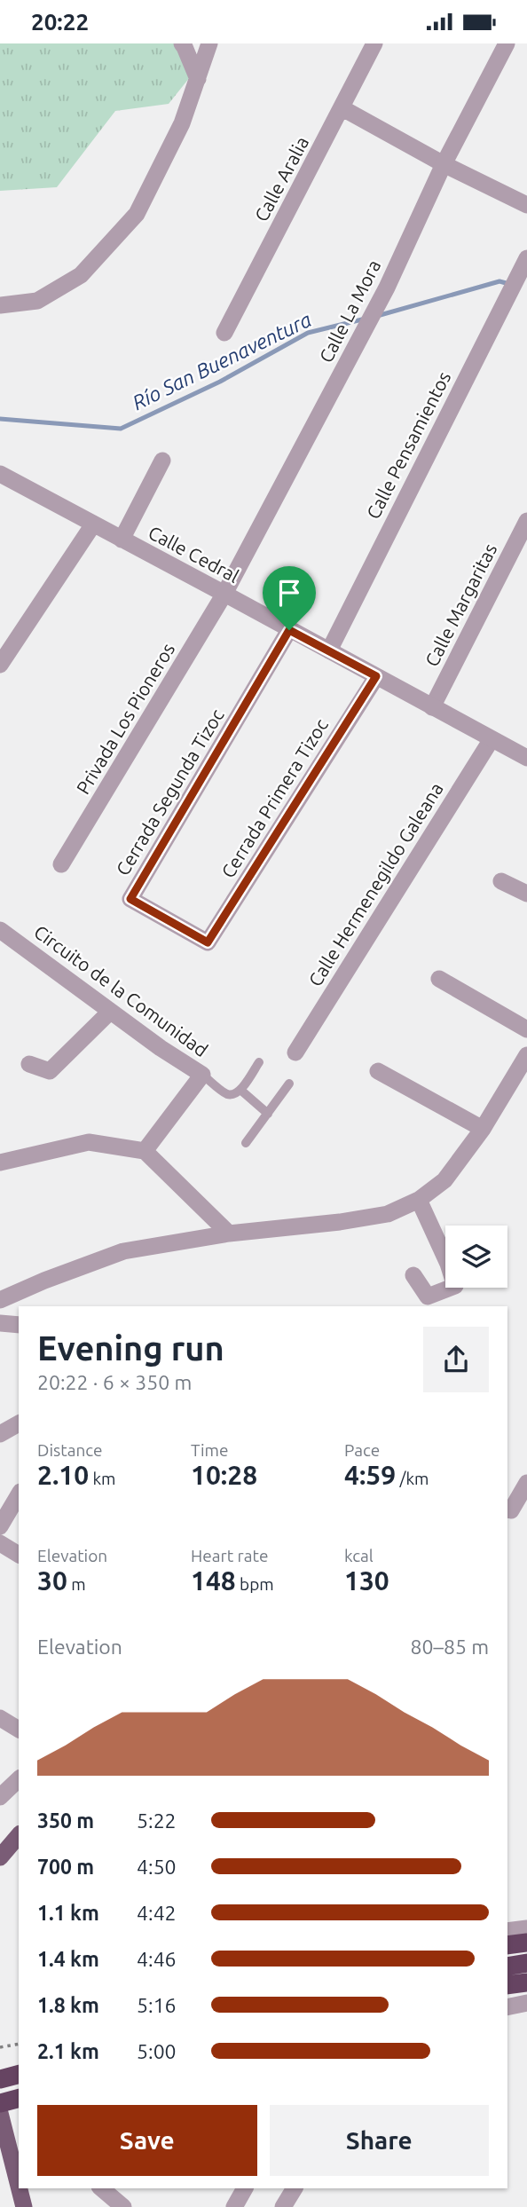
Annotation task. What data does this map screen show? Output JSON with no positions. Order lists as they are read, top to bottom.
{
  "streets": {
    "street": [
      "Calle Aralia",
      "Calle La Mora",
      "Calle Pensamientos",
      "Calle Cedral",
      "Calle Margaritas",
      "Privada Los Pioneros",
      "Cerrada Segunda Tizoc",
      "Cerrada Primera Tizoc",
      "Calle Hermenegildo Galeana",
      "Circuito de la Comunidad"
    ]
  },
  "crossings": [
    ["Calle La Mora", "Calle Cedral"],
    ["Calle La Mora", "Privada Los Pioneros"],
    ["Calle Pensamientos", "Calle Cedral"],
    ["Calle Cedral", "Calle Margaritas"],
    ["Calle Cedral", "Privada Los Pioneros"],
    ["Calle Cedral", "Cerrada Segunda Tizoc"],
    ["Calle Cedral", "Cerrada Primera Tizoc"],
    ["Calle Cedral", "Calle Hermenegildo Galeana"],
    ["Cerrada Segunda Tizoc", "Cerrada Primera Tizoc"]
  ],
  "water": ["Río San Buenaventura"],
  "page": {
    "status": "20:22",
    "heading": ["Evening run", "20:22 · 6 × 350 m"],
    "stats": [
      ["Distance", "2.10 km"],
      ["Time", "10:28"],
      ["Pace", "4:59 /km"],
      ["Elevation", "30 m"],
      ["Heart rate", "148 bpm"],
      ["kcal", "130"]
    ],
    "chart": ["Elevation", "80–85 m"],
    "list": [
      {
        "name": "350 m",
        "note": "5:22"
      },
      {
        "name": "700 m",
        "note": "4:50"
      },
      {
        "name": "1.1 km",
        "note": "4:42"
      },
      {
        "name": "1.4 km",
        "note": "4:46"
      },
      {
        "name": "1.8 km",
        "note": "5:16"
      },
      {
        "name": "2.1 km",
        "note": "5:00"
      }
    ],
    "buttons": ["Save", "Share"]
  }
}
